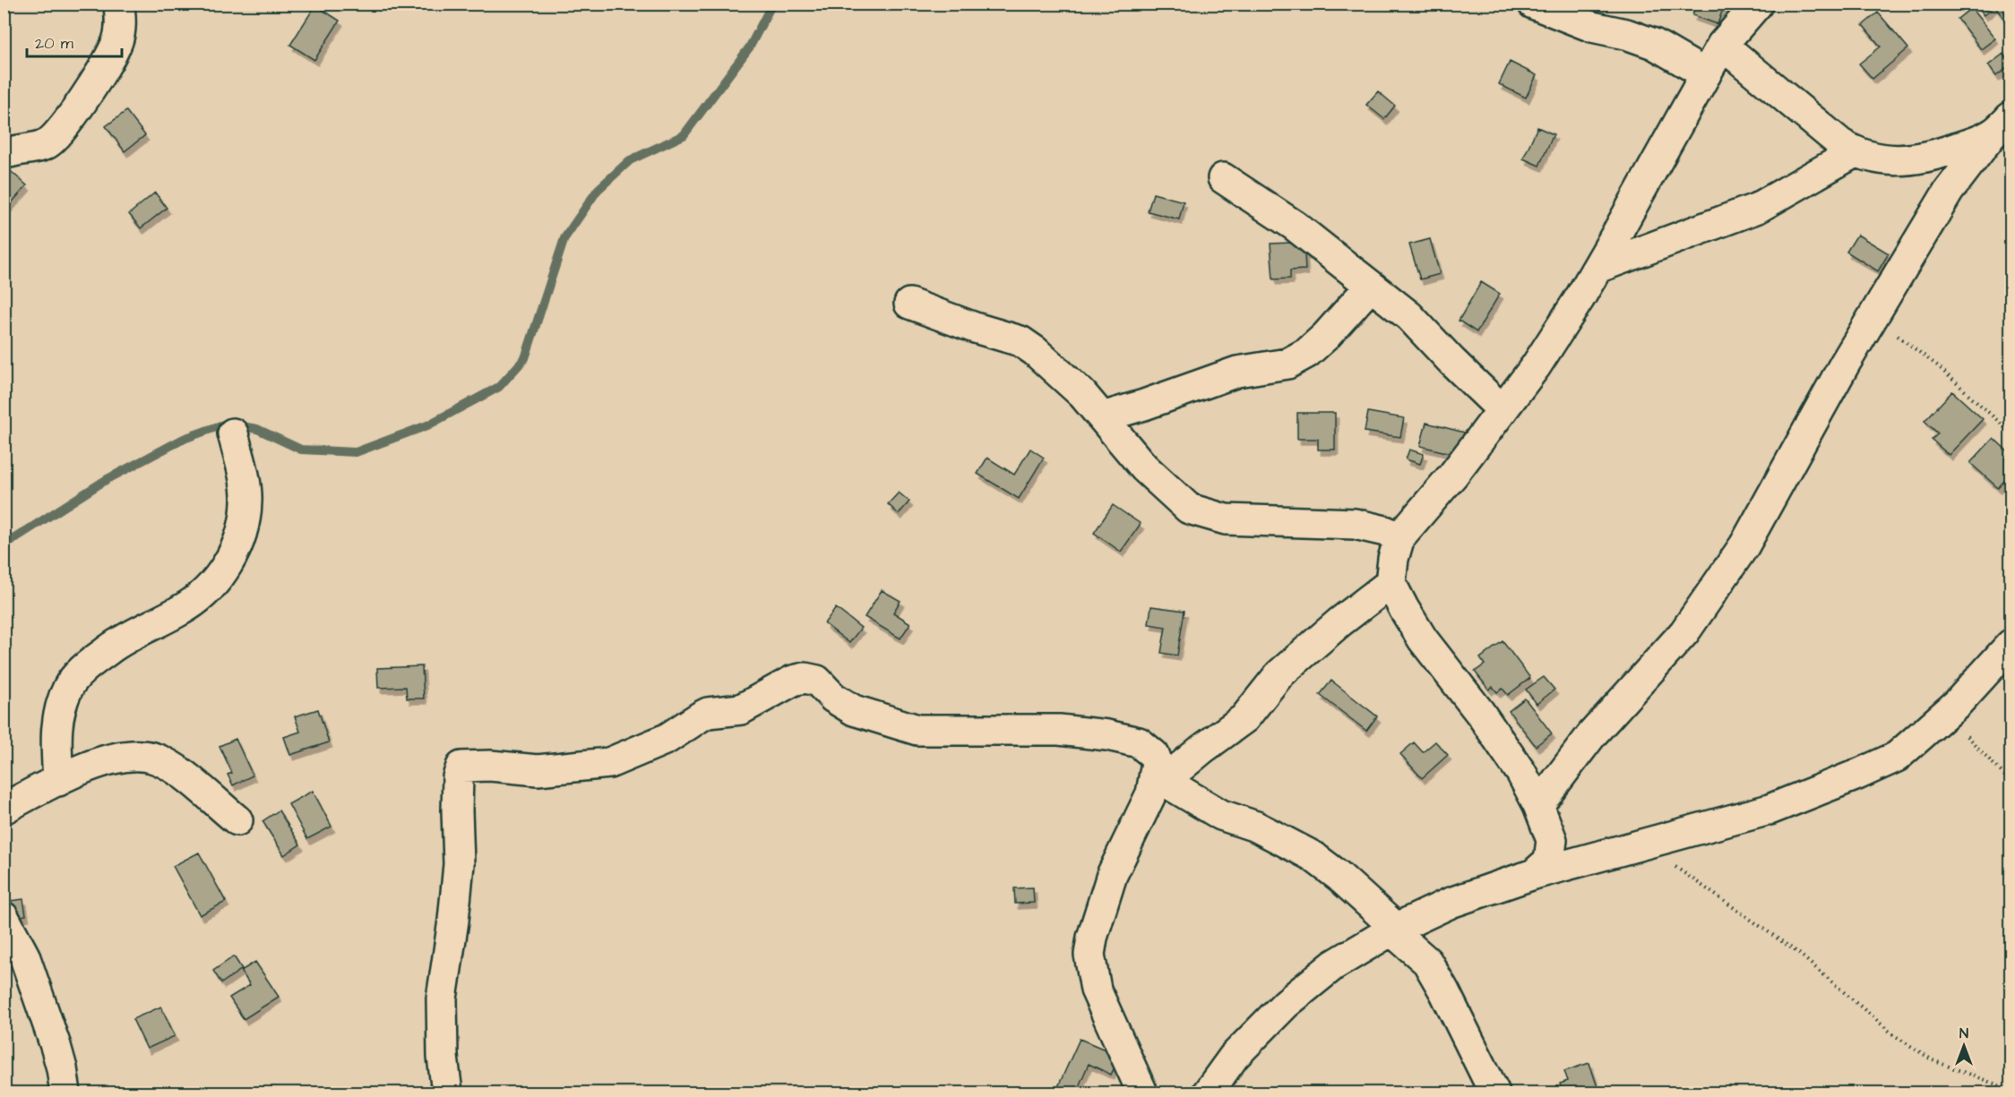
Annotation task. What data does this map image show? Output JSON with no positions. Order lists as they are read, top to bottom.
{
  "scale_bar": "20 m",
  "north": "top"
}
